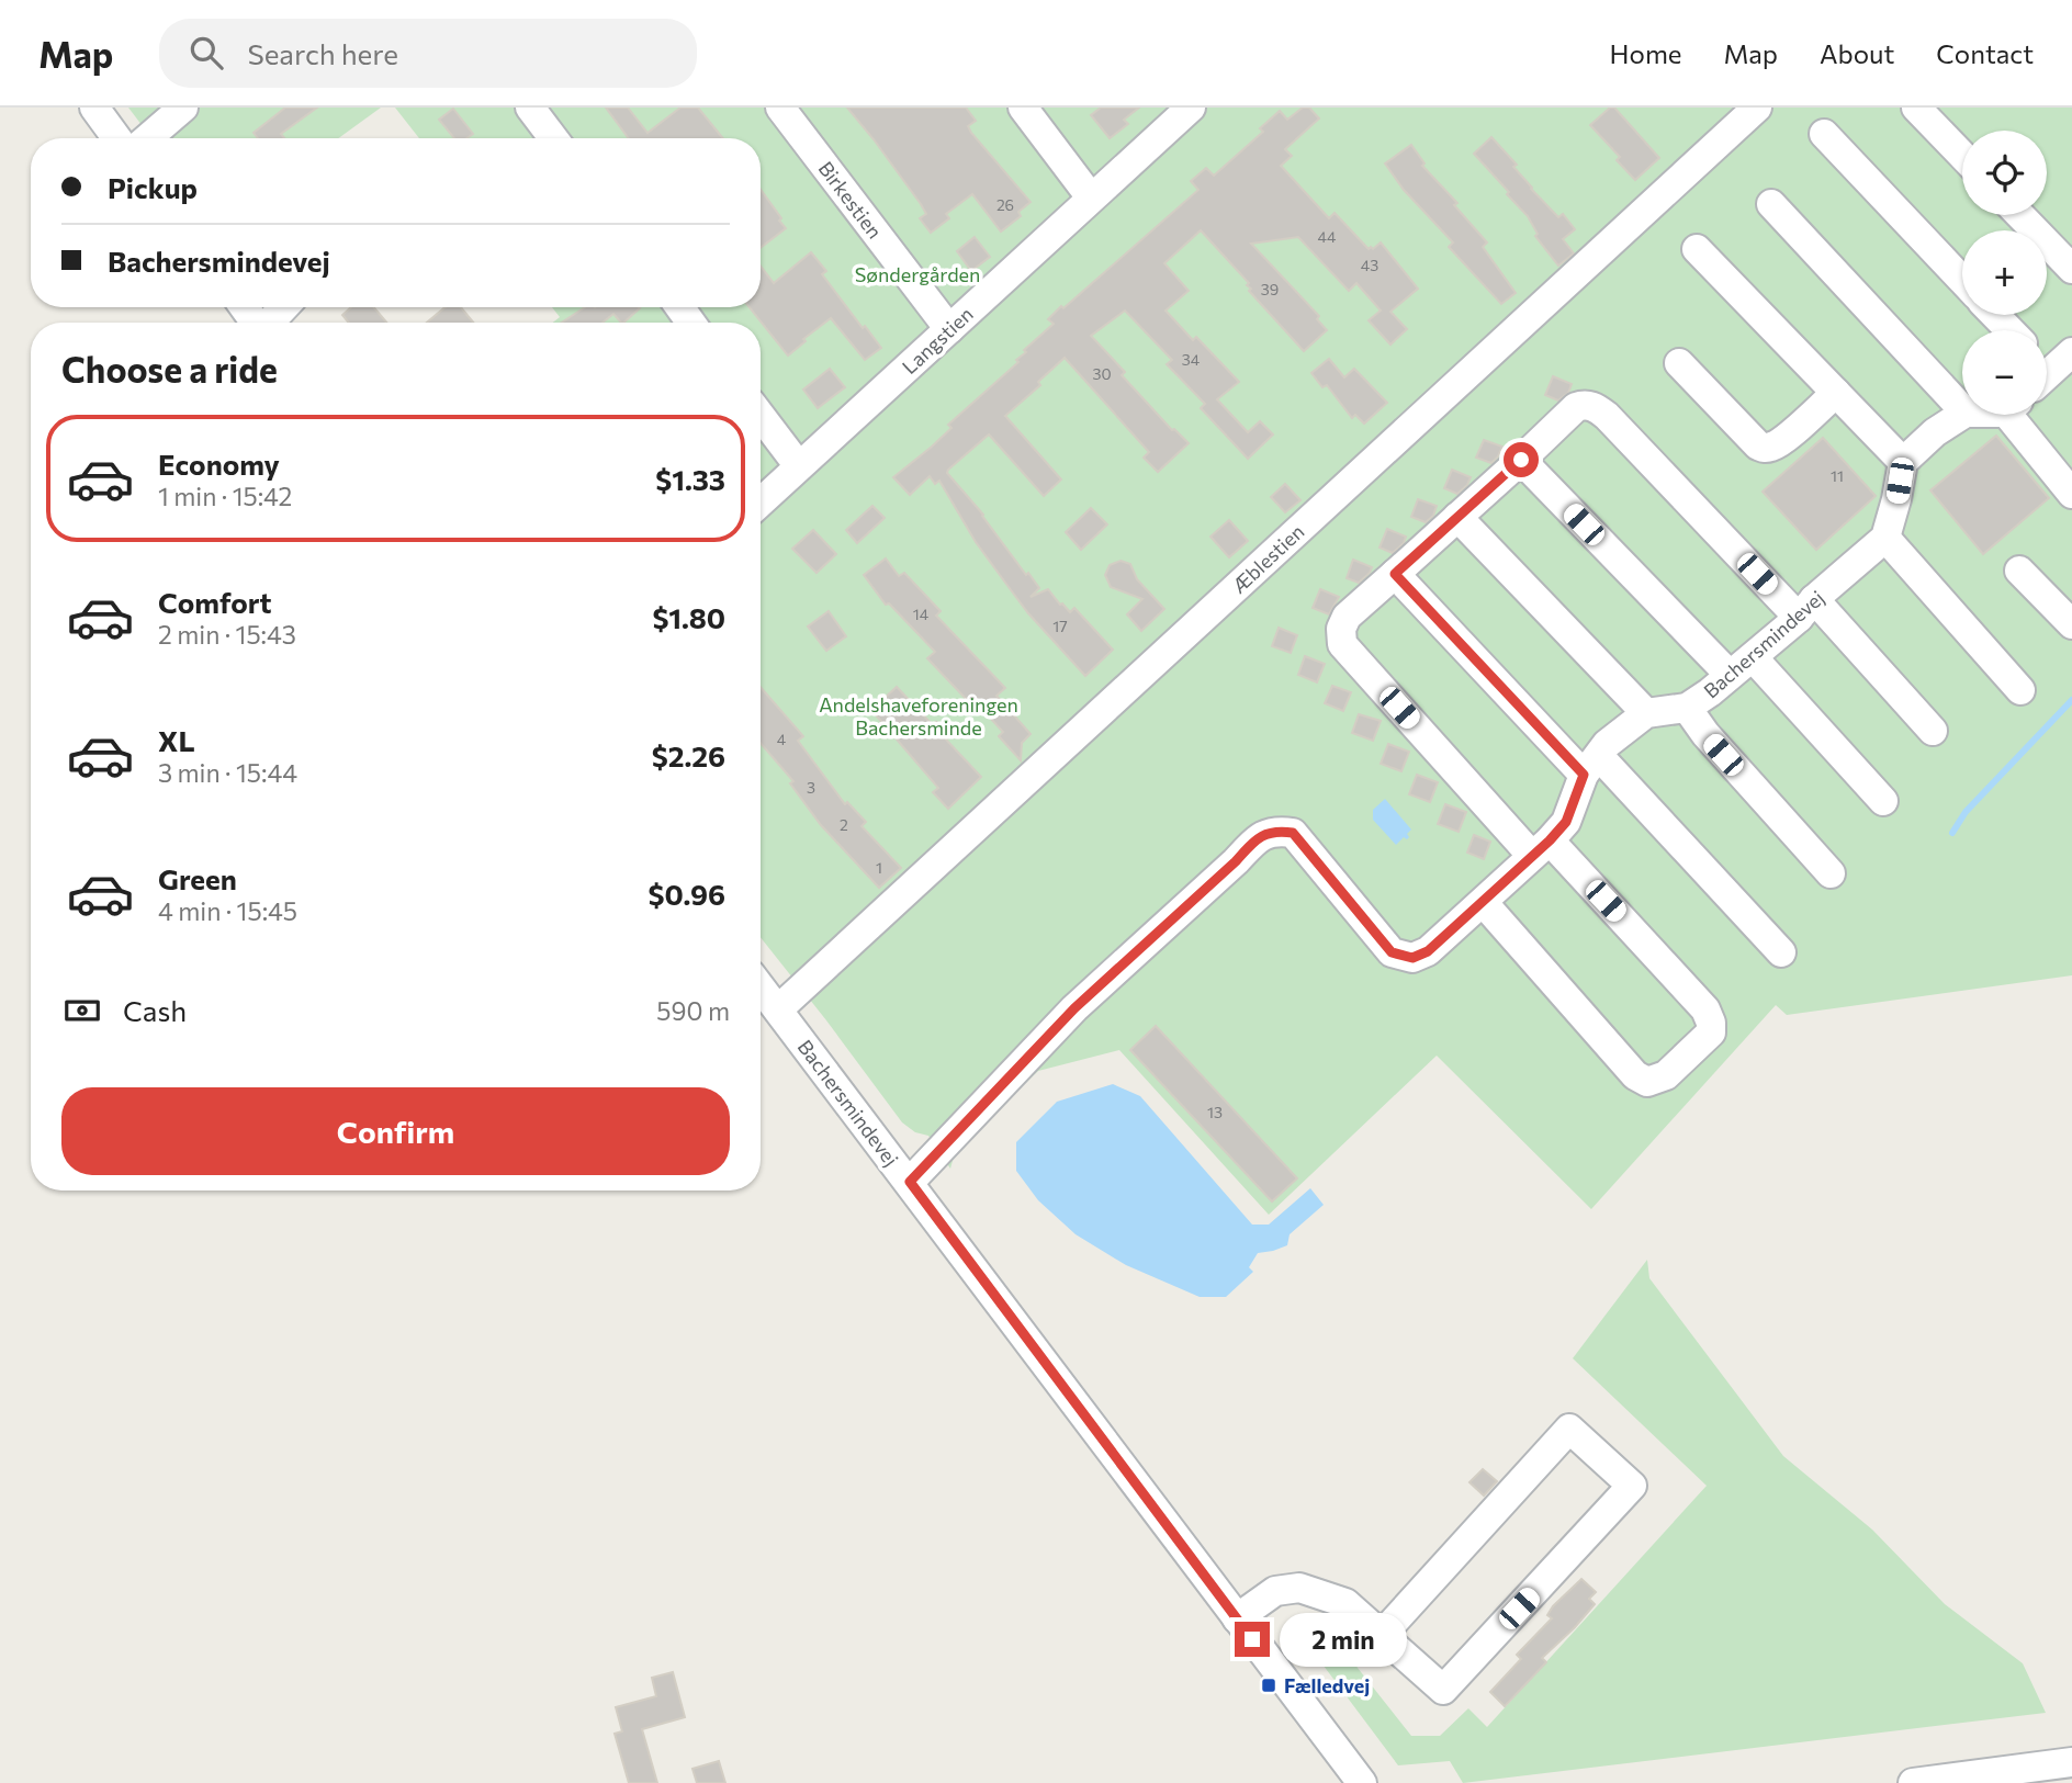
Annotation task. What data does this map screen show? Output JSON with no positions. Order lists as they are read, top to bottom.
{
  "streets": {
    "street": [
      "Birkestien",
      "Langstien",
      "Æblestien",
      "Bachersmindevej"
    ]
  },
  "crossings": [
    ["Birkestien", "Langstien"],
    ["Æblestien", "Bachersmindevej"]
  ],
  "parks": ["Søndergården", "Andelshaveforeningen Bachersminde"],
  "places": {
    "transit": ["Fælledvej"]
  },
  "house_numbers": [
    "26",
    "44",
    "43",
    "39",
    "34",
    "30",
    "11",
    "14",
    "17",
    "4",
    "3",
    "2",
    "1",
    "13"
  ],
  "page": {
    "header": "Map",
    "search": "Search here",
    "nav": [
      "Home",
      "Map",
      "About",
      "Contact"
    ],
    "map_buttons": ["+", "−"],
    "banner": ["Pickup", "Bachersmindevej"],
    "heading": "Choose a ride",
    "list": [
      {
        "name": "Economy",
        "note": "1 min · 15:42",
        "value": "$1.33"
      },
      {
        "name": "Comfort",
        "note": "2 min · 15:43",
        "value": "$1.80"
      },
      {
        "name": "XL",
        "note": "3 min · 15:44",
        "value": "$2.26"
      },
      {
        "name": "Green",
        "note": "4 min · 15:45",
        "value": "$0.96"
      }
    ],
    "pay": ["Cash", "590 m"],
    "buttons": "Confirm",
    "bubble": "2 min"
  }
}
